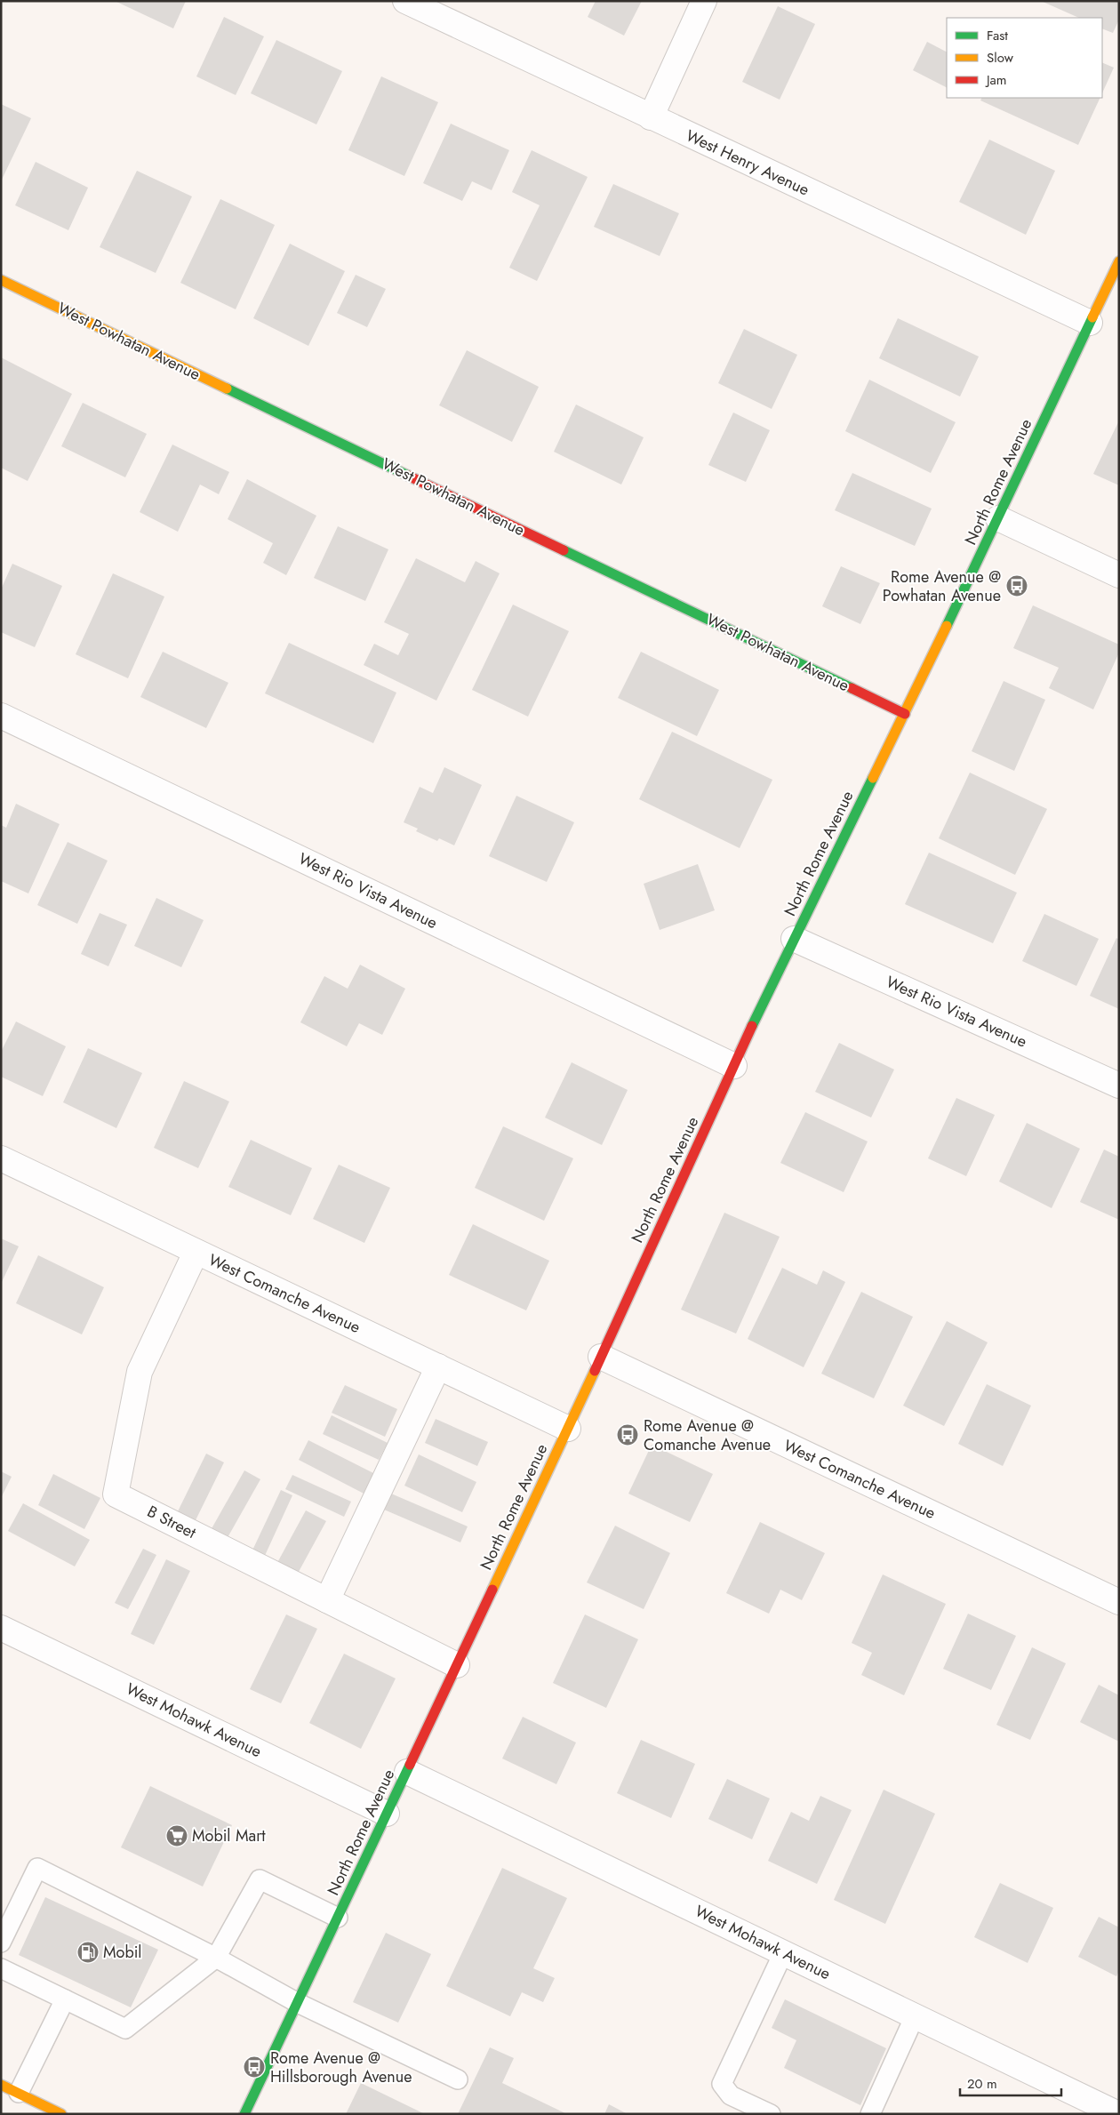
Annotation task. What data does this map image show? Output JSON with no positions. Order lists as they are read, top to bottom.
{
  "streets": {
    "street": [
      "West Henry Avenue",
      "West Powhatan Avenue",
      "North Rome Avenue",
      "West Rio Vista Avenue",
      "West Comanche Avenue",
      "B Street",
      "West Mohawk Avenue"
    ]
  },
  "crossings": [
    ["West Henry Avenue", "North Rome Avenue"],
    ["West Powhatan Avenue", "North Rome Avenue"],
    ["North Rome Avenue", "West Rio Vista Avenue"],
    ["North Rome Avenue", "West Comanche Avenue"],
    ["North Rome Avenue", "B Street"],
    ["North Rome Avenue", "West Mohawk Avenue"],
    ["West Comanche Avenue", "B Street"]
  ],
  "places": {
    "bus stop": ["Rome Avenue @ Powhatan Avenue", "Rome Avenue @ Comanche Avenue", "Rome Avenue @ Hillsborough Avenue"],
    "supermarket": ["Mobil Mart"],
    "fuel station": ["Mobil"]
  },
  "legend": ["Fast", "Slow", "Jam"],
  "scale_bar": "20 m"
}
